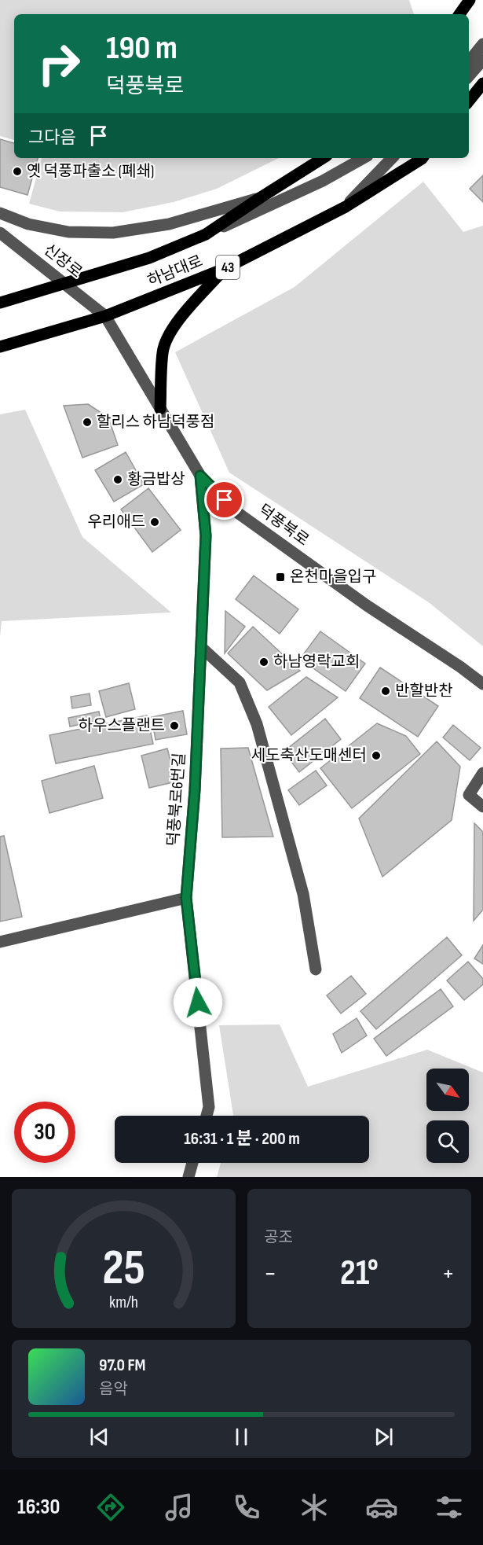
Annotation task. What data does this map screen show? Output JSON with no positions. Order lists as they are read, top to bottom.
{
  "streets": {
    "main road": ["43", "하남대로"],
    "street": ["신장로", "덕풍북로", "덕풍북로6번길"]
  },
  "crossings": [
    ["신장로", "하남대로"],
    ["신장로", "덕풍북로"],
    ["하남대로", "덕풍북로"],
    ["덕풍북로", "덕풍북로6번길"]
  ],
  "places": {
    "other": [
      "옛 덕풍파출소 (폐쇄)",
      "할리스 하남덕풍점",
      "황금밥상",
      "우리애드",
      "하남영락교회",
      "반할반찬",
      "하우스플랜트",
      "세도축산도매센터"
    ],
    "transit": ["온천마을입구"]
  },
  "north": "bottom right",
  "page": {
    "turn": ["190 m", "덕풍북로"],
    "then": "그다음",
    "limit": "30",
    "trip": "16:31 · 1 분 · 200 m",
    "tile": "공조",
    "heat": ["−", "21°", "+"],
    "song": ["97.0 FM", "음악"],
    "tabs": "16:30",
    "gauge": ["25", "km/h"]
  }
}
